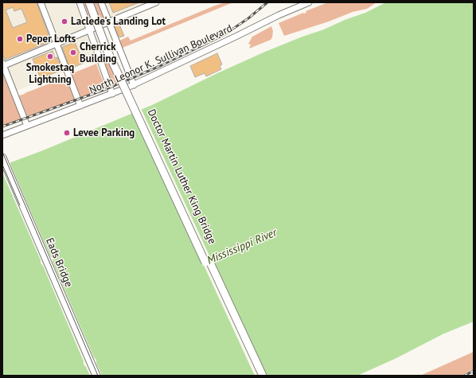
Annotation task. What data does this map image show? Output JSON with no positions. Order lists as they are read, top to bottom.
{
  "streets": {
    "main road": ["Doctor Martin Luther King Bridge", "Eads Bridge"],
    "street": ["North Leonor K. Sullivan Boulevard"]
  },
  "water": ["Mississippi River"],
  "places": [
    "Laclede's Landing Lot",
    "Peper Lofts",
    "Cherrick Building",
    "Smokestaq Lightning",
    "Levee Parking"
  ]
}
